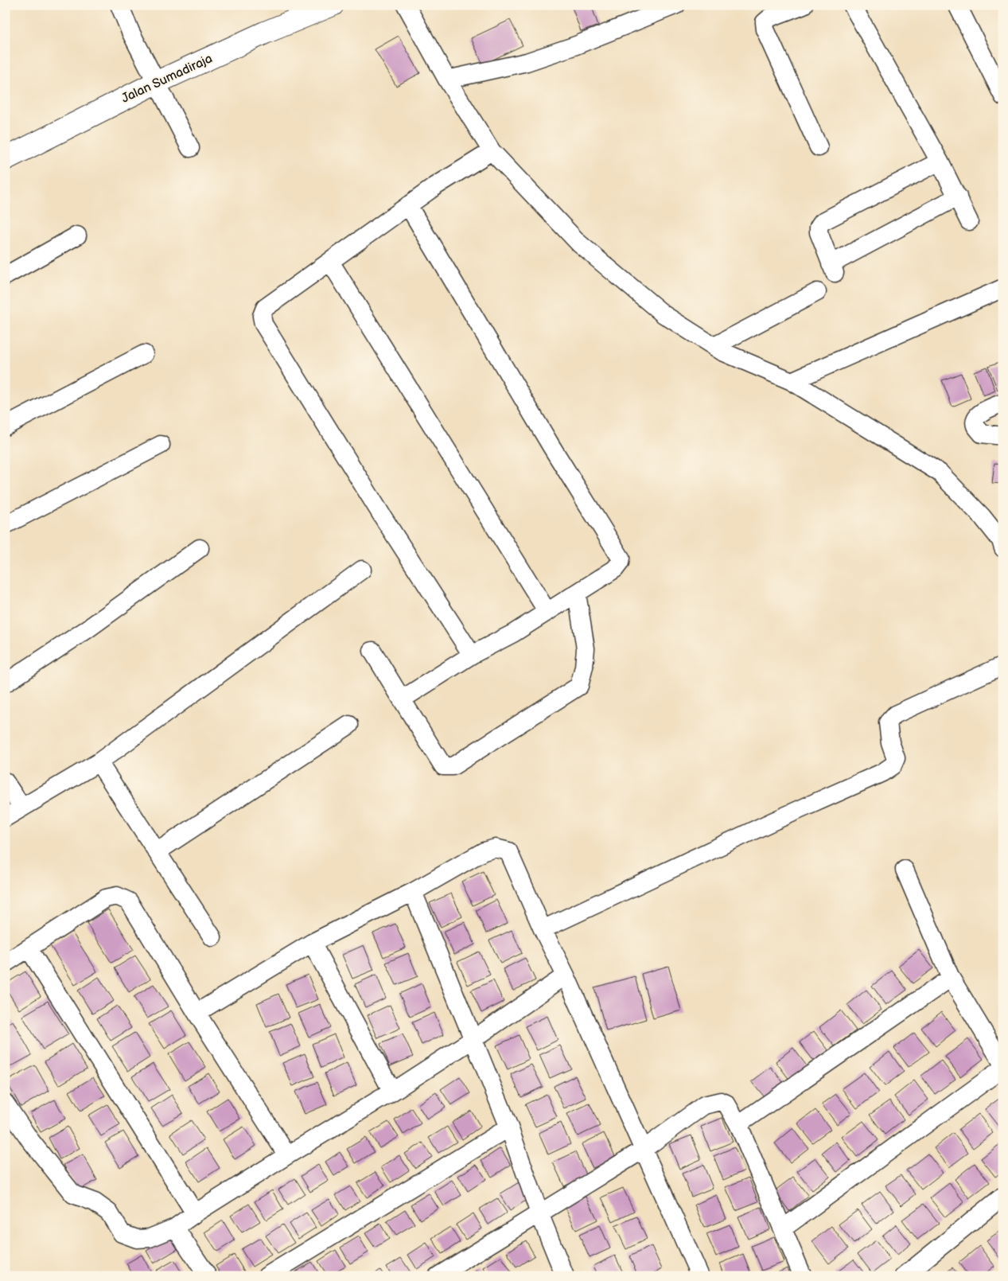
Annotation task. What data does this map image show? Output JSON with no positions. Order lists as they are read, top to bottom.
{
  "streets": {
    "street": ["Jalan Sumadiraja"]
  }
}
